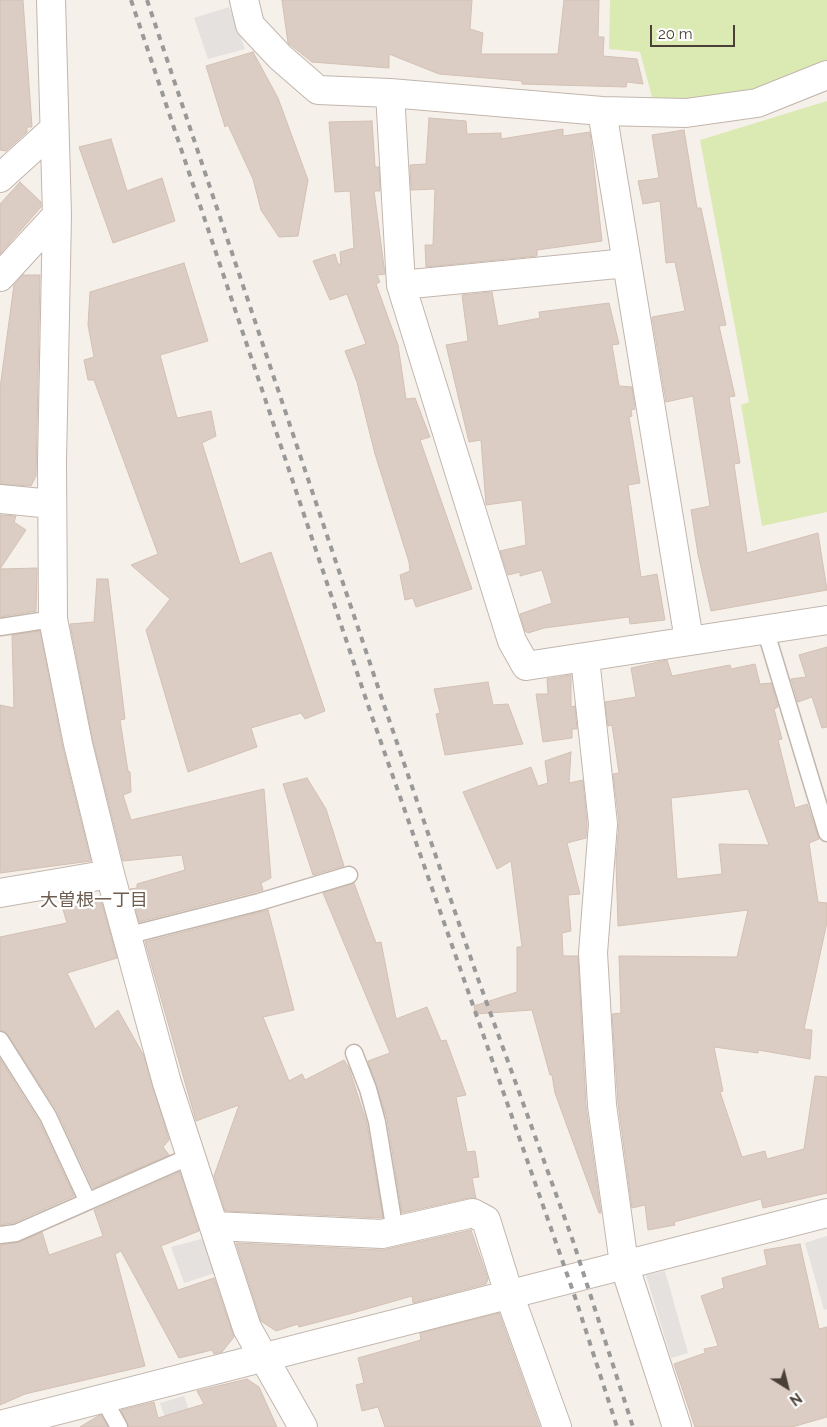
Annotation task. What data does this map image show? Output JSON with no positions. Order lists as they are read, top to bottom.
{
  "districts": ["大曽根一丁目"],
  "scale_bar": "20 m",
  "north": "bottom right"
}
